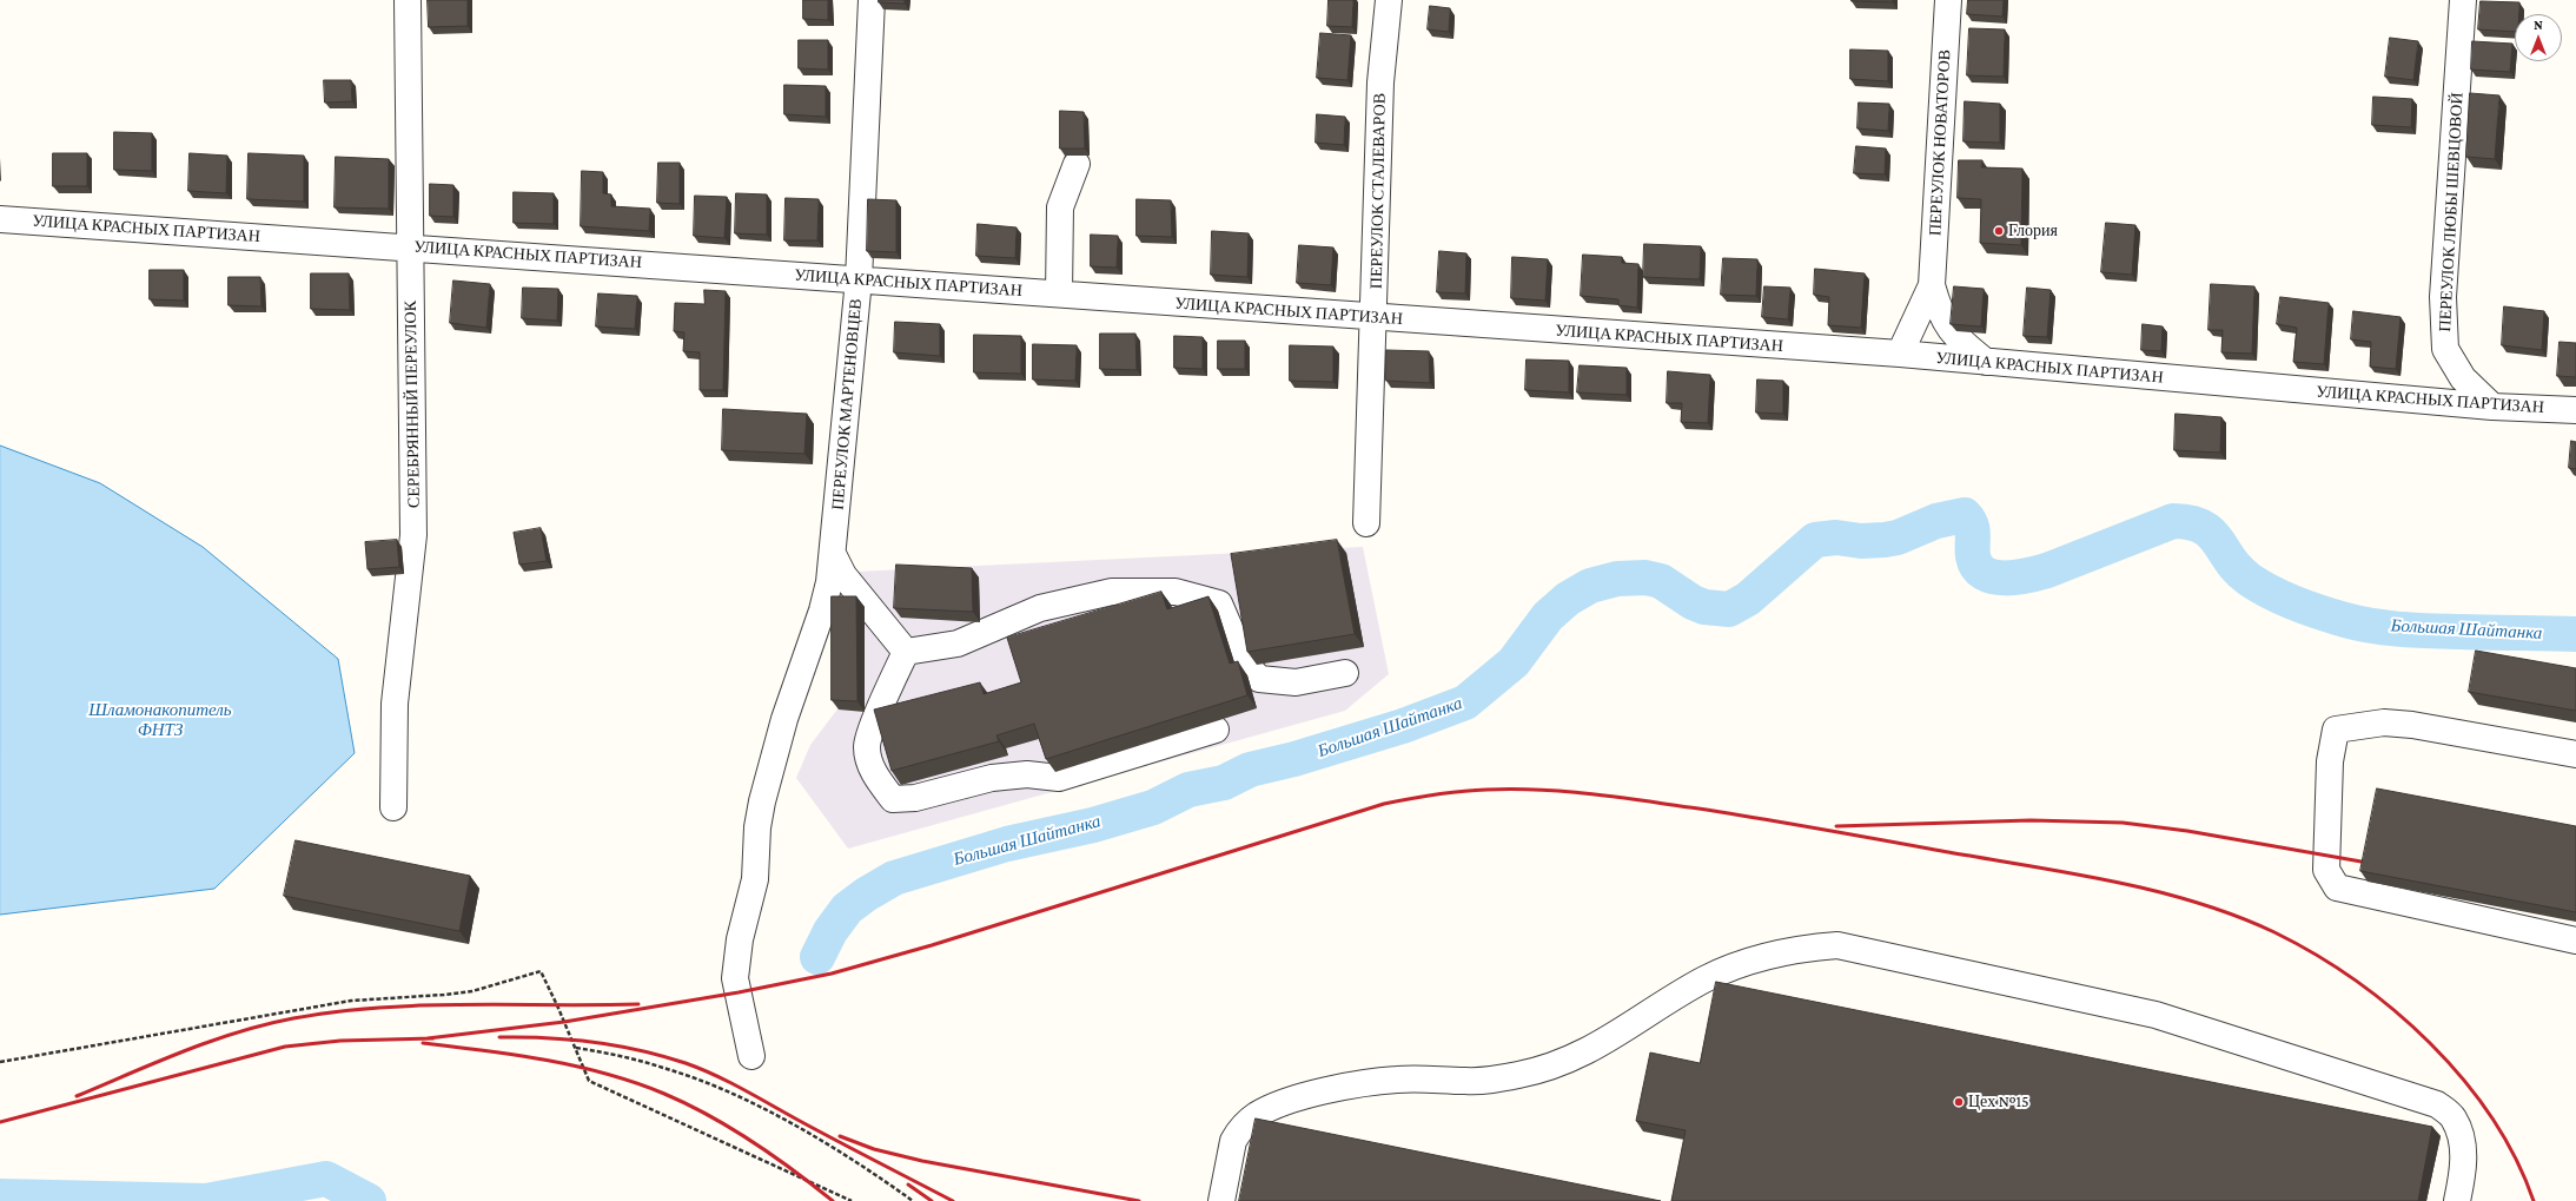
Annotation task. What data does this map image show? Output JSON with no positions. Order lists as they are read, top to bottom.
{
  "streets": {
    "street": [
      "ПЕРЕУЛОК НОВАТОРОВ",
      "ПЕРЕУЛОК СТАЛЕВАРОВ",
      "ПЕРЕУЛОК ЛЮБЫ ШЕВЦОВОЙ",
      "УЛИЦА КРАСНЫХ ПАРТИЗАН",
      "СЕРЕБРЯННЫЙ ПЕРЕУЛОК",
      "ПЕРЕУЛОК МАРТЕНОВЦЕВ"
    ]
  },
  "crossings": [
    ["ПЕРЕУЛОК СТАЛЕВАРОВ", "УЛИЦА КРАСНЫХ ПАРТИЗАН"],
    ["ПЕРЕУЛОК ЛЮБЫ ШЕВЦОВОЙ", "УЛИЦА КРАСНЫХ ПАРТИЗАН"],
    ["УЛИЦА КРАСНЫХ ПАРТИЗАН", "СЕРЕБРЯННЫЙ ПЕРЕУЛОК"],
    ["УЛИЦА КРАСНЫХ ПАРТИЗАН", "ПЕРЕУЛОК МАРТЕНОВЦЕВ"]
  ],
  "water": ["Большая Шайтанка", "Шламонакопитель ФНТЗ"],
  "places": ["Глория", "Цех №15"],
  "north": "top"
}
